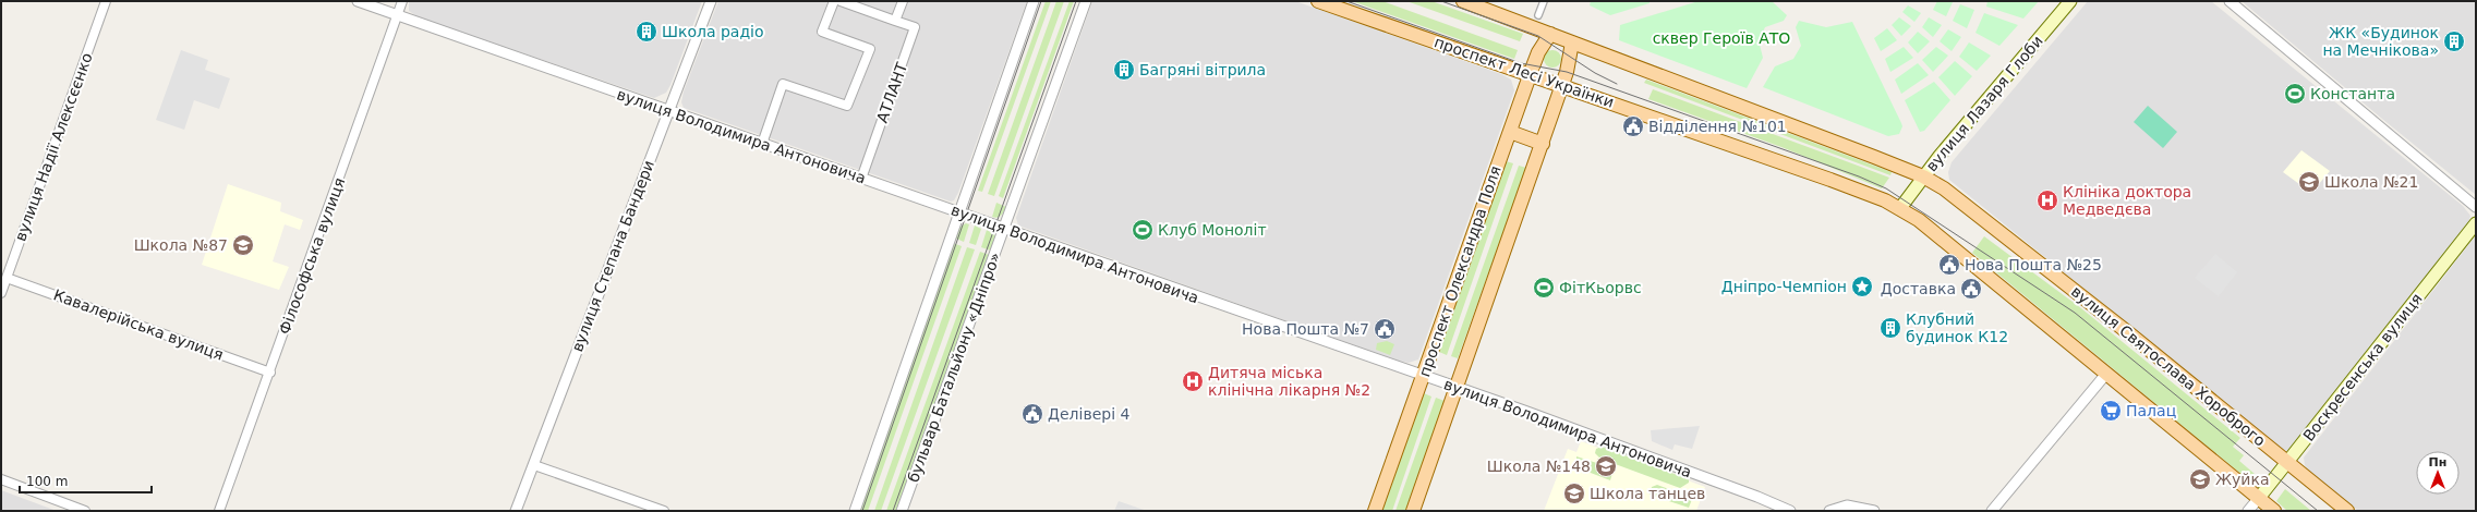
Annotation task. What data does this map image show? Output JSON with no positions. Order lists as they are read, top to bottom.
{
  "streets": {
    "main road": [
      "проспект Лесі Українки",
      "вулиця Лазаря Глоби",
      "проспект Олександра Поля",
      "вулиця Святослава Хороброго",
      "Воскресенська вулиця"
    ],
    "street": [
      "АТЛАНТ",
      "вулиця Володимира Антоновича",
      "вулиця Надії Алексєєнко",
      "Філософська вулиця",
      "вулиця Степана Бандери",
      "Кавалерійська вулиця",
      "бульвар Батальйону «Дніпро»"
    ]
  },
  "crossings": [
    ["проспект Лесі Українки", "вулиця Лазаря Глоби"],
    ["проспект Лесі Українки", "проспект Олександра Поля"],
    ["АТЛАНТ", "вулиця Володимира Антоновича"],
    ["вулиця Лазаря Глоби", "вулиця Святослава Хороброго"],
    ["вулиця Володимира Антоновича", "Філософська вулиця"],
    ["вулиця Володимира Антоновича", "вулиця Степана Бандери"],
    ["вулиця Володимира Антоновича", "проспект Олександра Поля"],
    ["вулиця Володимира Антоновича", "бульвар Батальйону «Дніпро»"],
    ["вулиця Надії Алексєєнко", "Кавалерійська вулиця"],
    ["Філософська вулиця", "Кавалерійська вулиця"],
    ["вулиця Святослава Хороброго", "Воскресенська вулиця"]
  ],
  "parks": ["сквер Героїв АТО"],
  "places": {
    "building": [
      "Школа радіо",
      "ЖК «Будинок на Мечнікова»",
      "Багряні вітрила",
      "Клубний будинок К12"
    ],
    "sports": ["Константа", "Клуб Моноліт", "ФiтКьорвс"],
    "public building": [
      "Відділення №101",
      "Нова Пошта №25",
      "Доставка",
      "Нова Пошта №7",
      "Делівері 4"
    ],
    "school or university": [
      "Школа №21",
      "Школа №87",
      "Школа №148",
      "Жуйка",
      "Школа танцев"
    ],
    "hospital": ["Клініка доктора Медведєва", "Дитяча міська клінічна лікарня №2"],
    "place": ["Дніпро-Чемпіон"],
    "supermarket": ["Палац"]
  },
  "scale_bar": "100 m",
  "north": "top"
}
